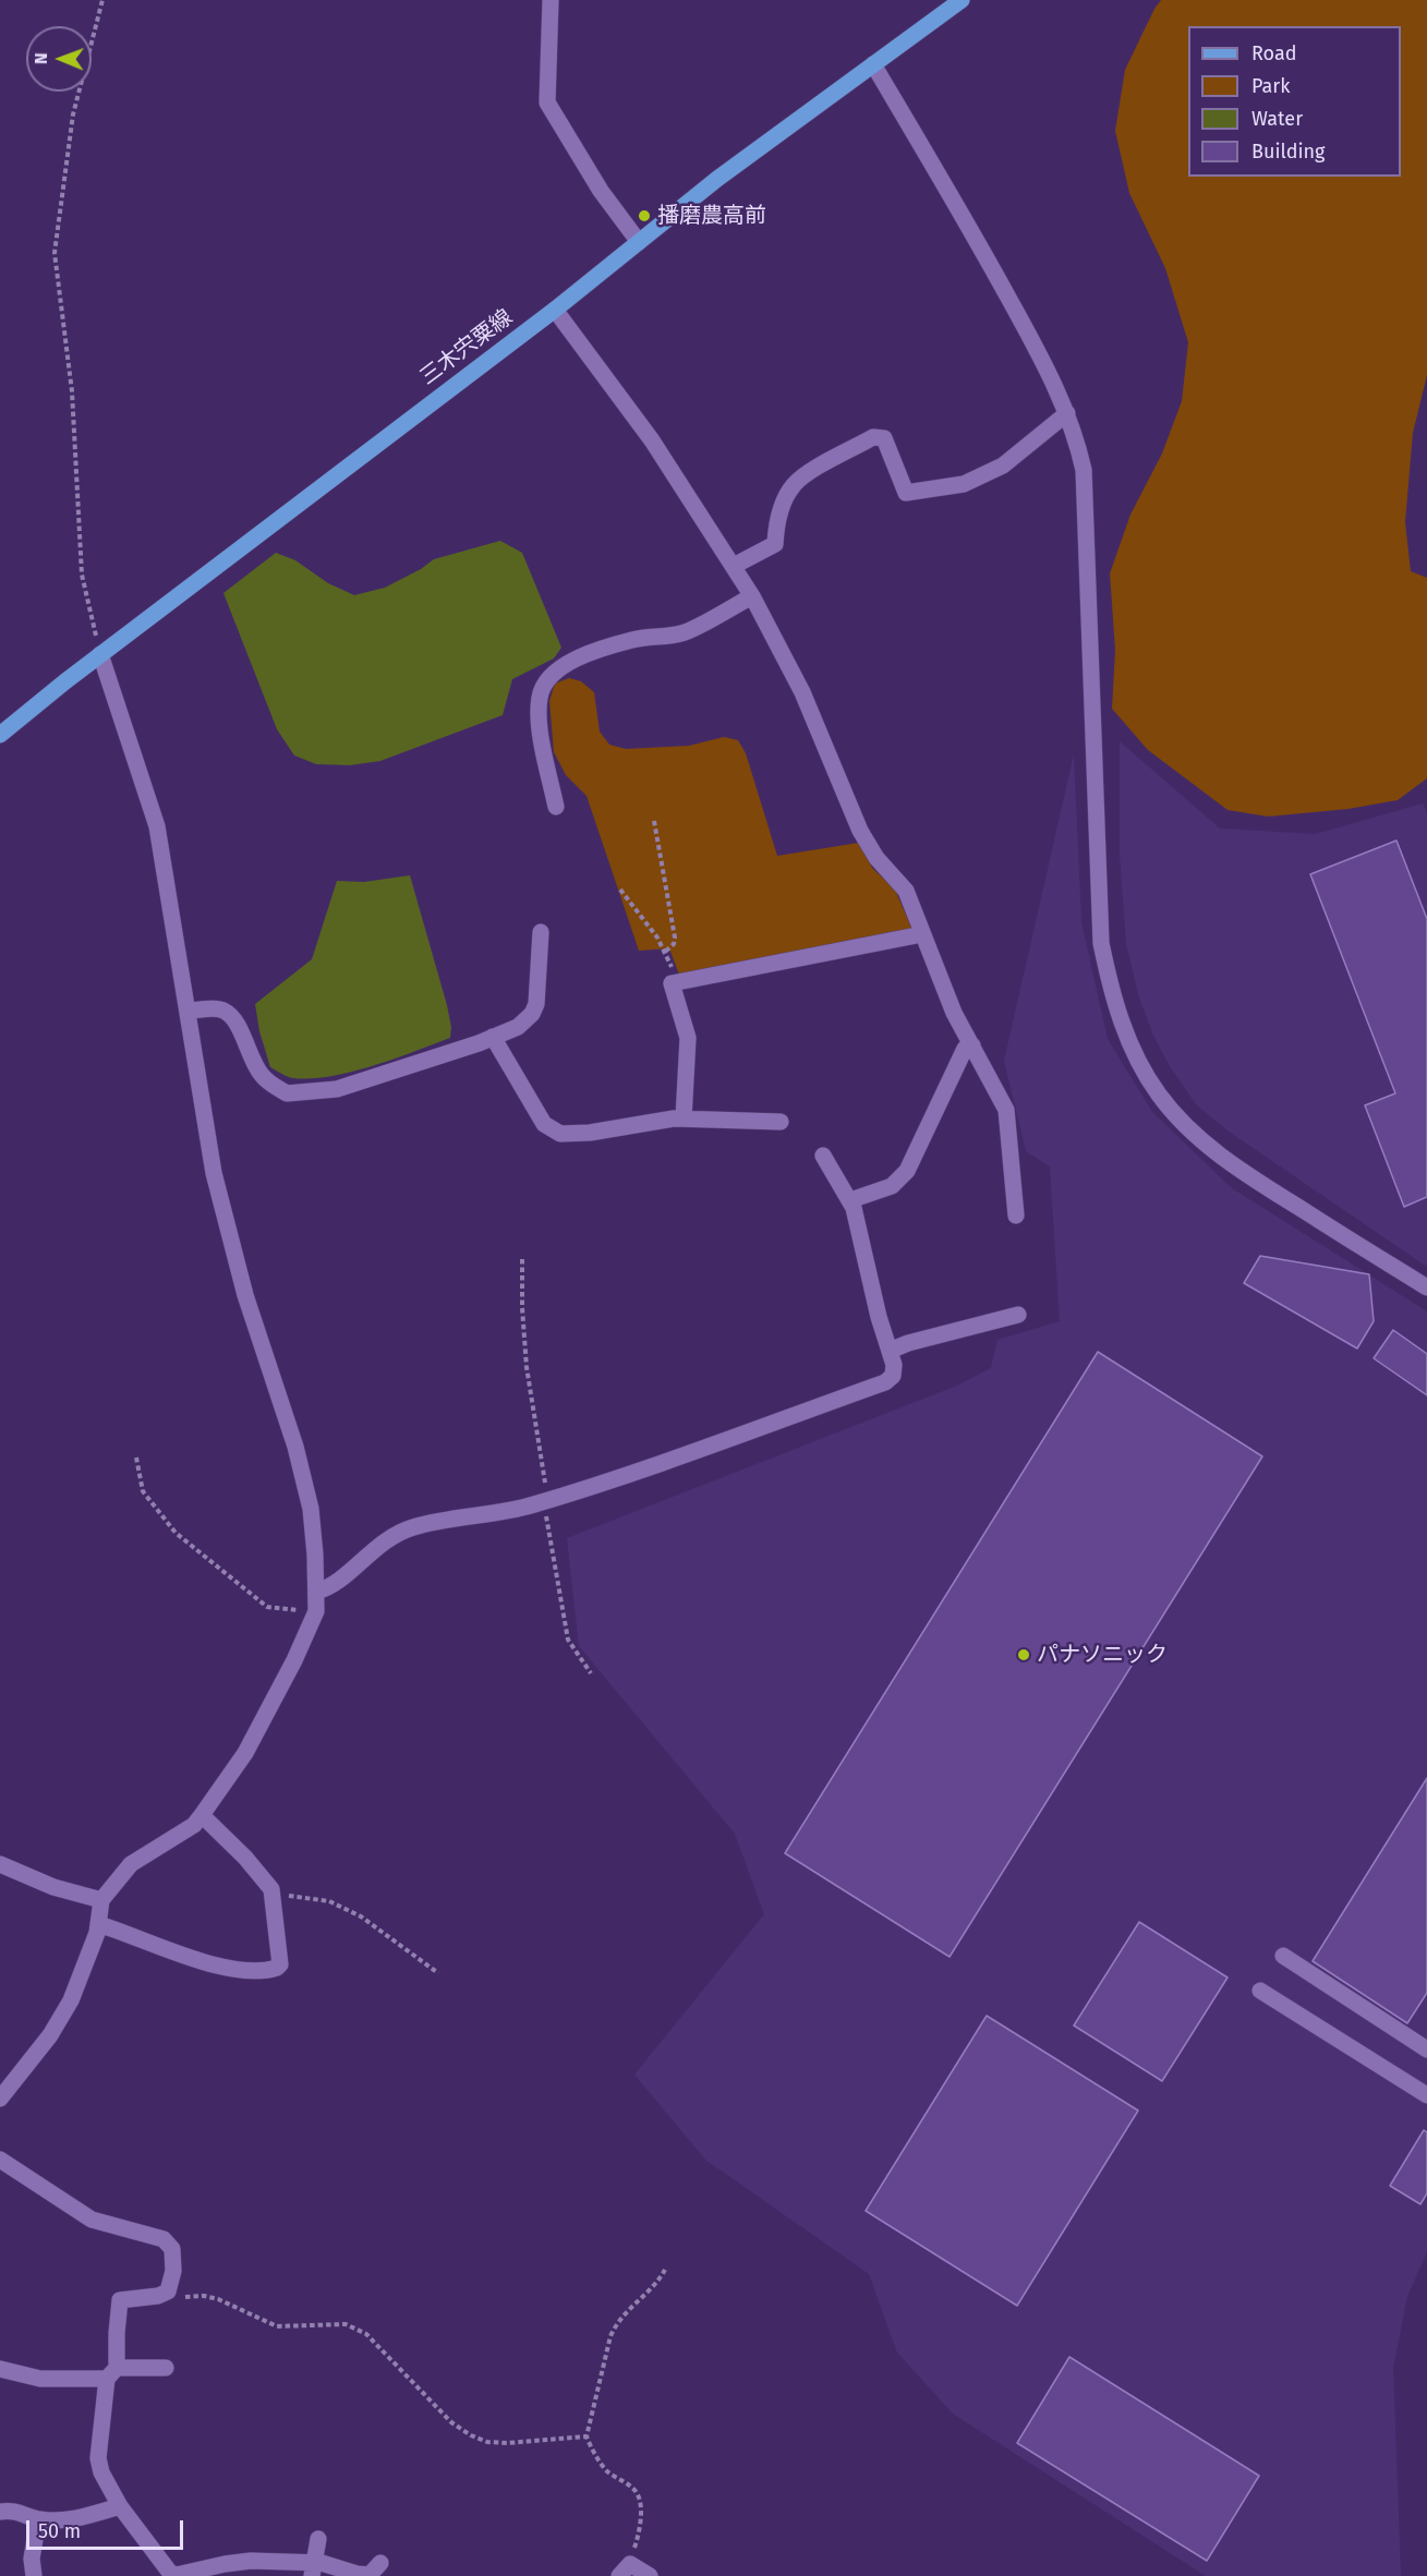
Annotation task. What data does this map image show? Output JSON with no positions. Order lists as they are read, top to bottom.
{
  "streets": {
    "main road": ["三木宍粟線"]
  },
  "places": ["播磨農高前", "パナソニック"],
  "legend": [
    "Road",
    "Park",
    "Water",
    "Building"
  ],
  "scale_bar": "50 m",
  "north": "left"
}
